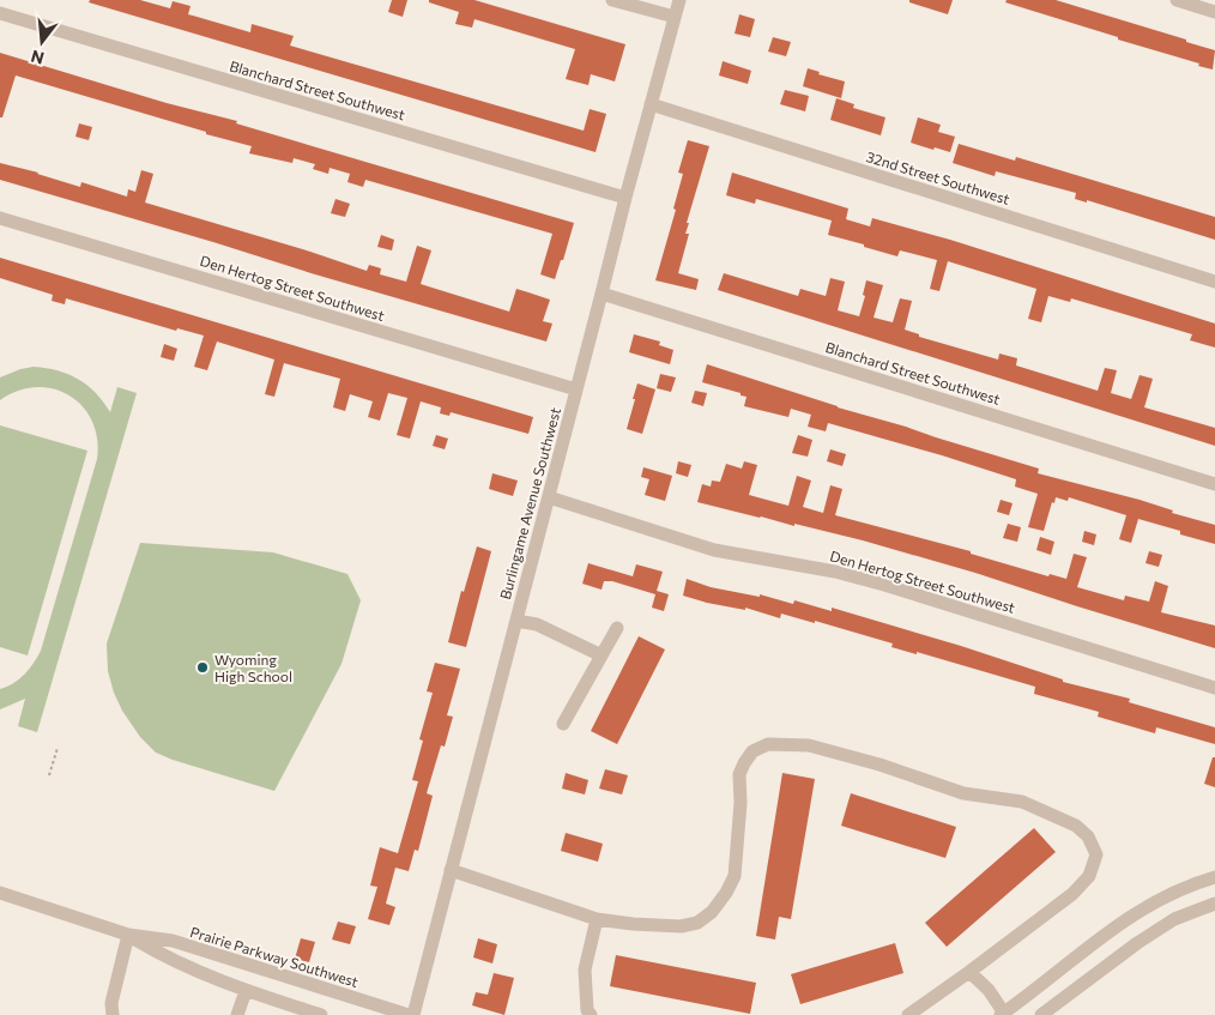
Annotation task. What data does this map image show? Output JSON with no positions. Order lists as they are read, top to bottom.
{
  "streets": {
    "street": [
      "Blanchard Street Southwest",
      "32nd Street Southwest",
      "Den Hertog Street Southwest",
      "Burlingame Avenue Southwest",
      "Prairie Parkway Southwest"
    ]
  },
  "crossings": [
    ["Blanchard Street Southwest", "Burlingame Avenue Southwest"],
    ["32nd Street Southwest", "Burlingame Avenue Southwest"],
    ["Den Hertog Street Southwest", "Burlingame Avenue Southwest"]
  ],
  "places": ["Wyoming High School"],
  "north": "bottom"
}
